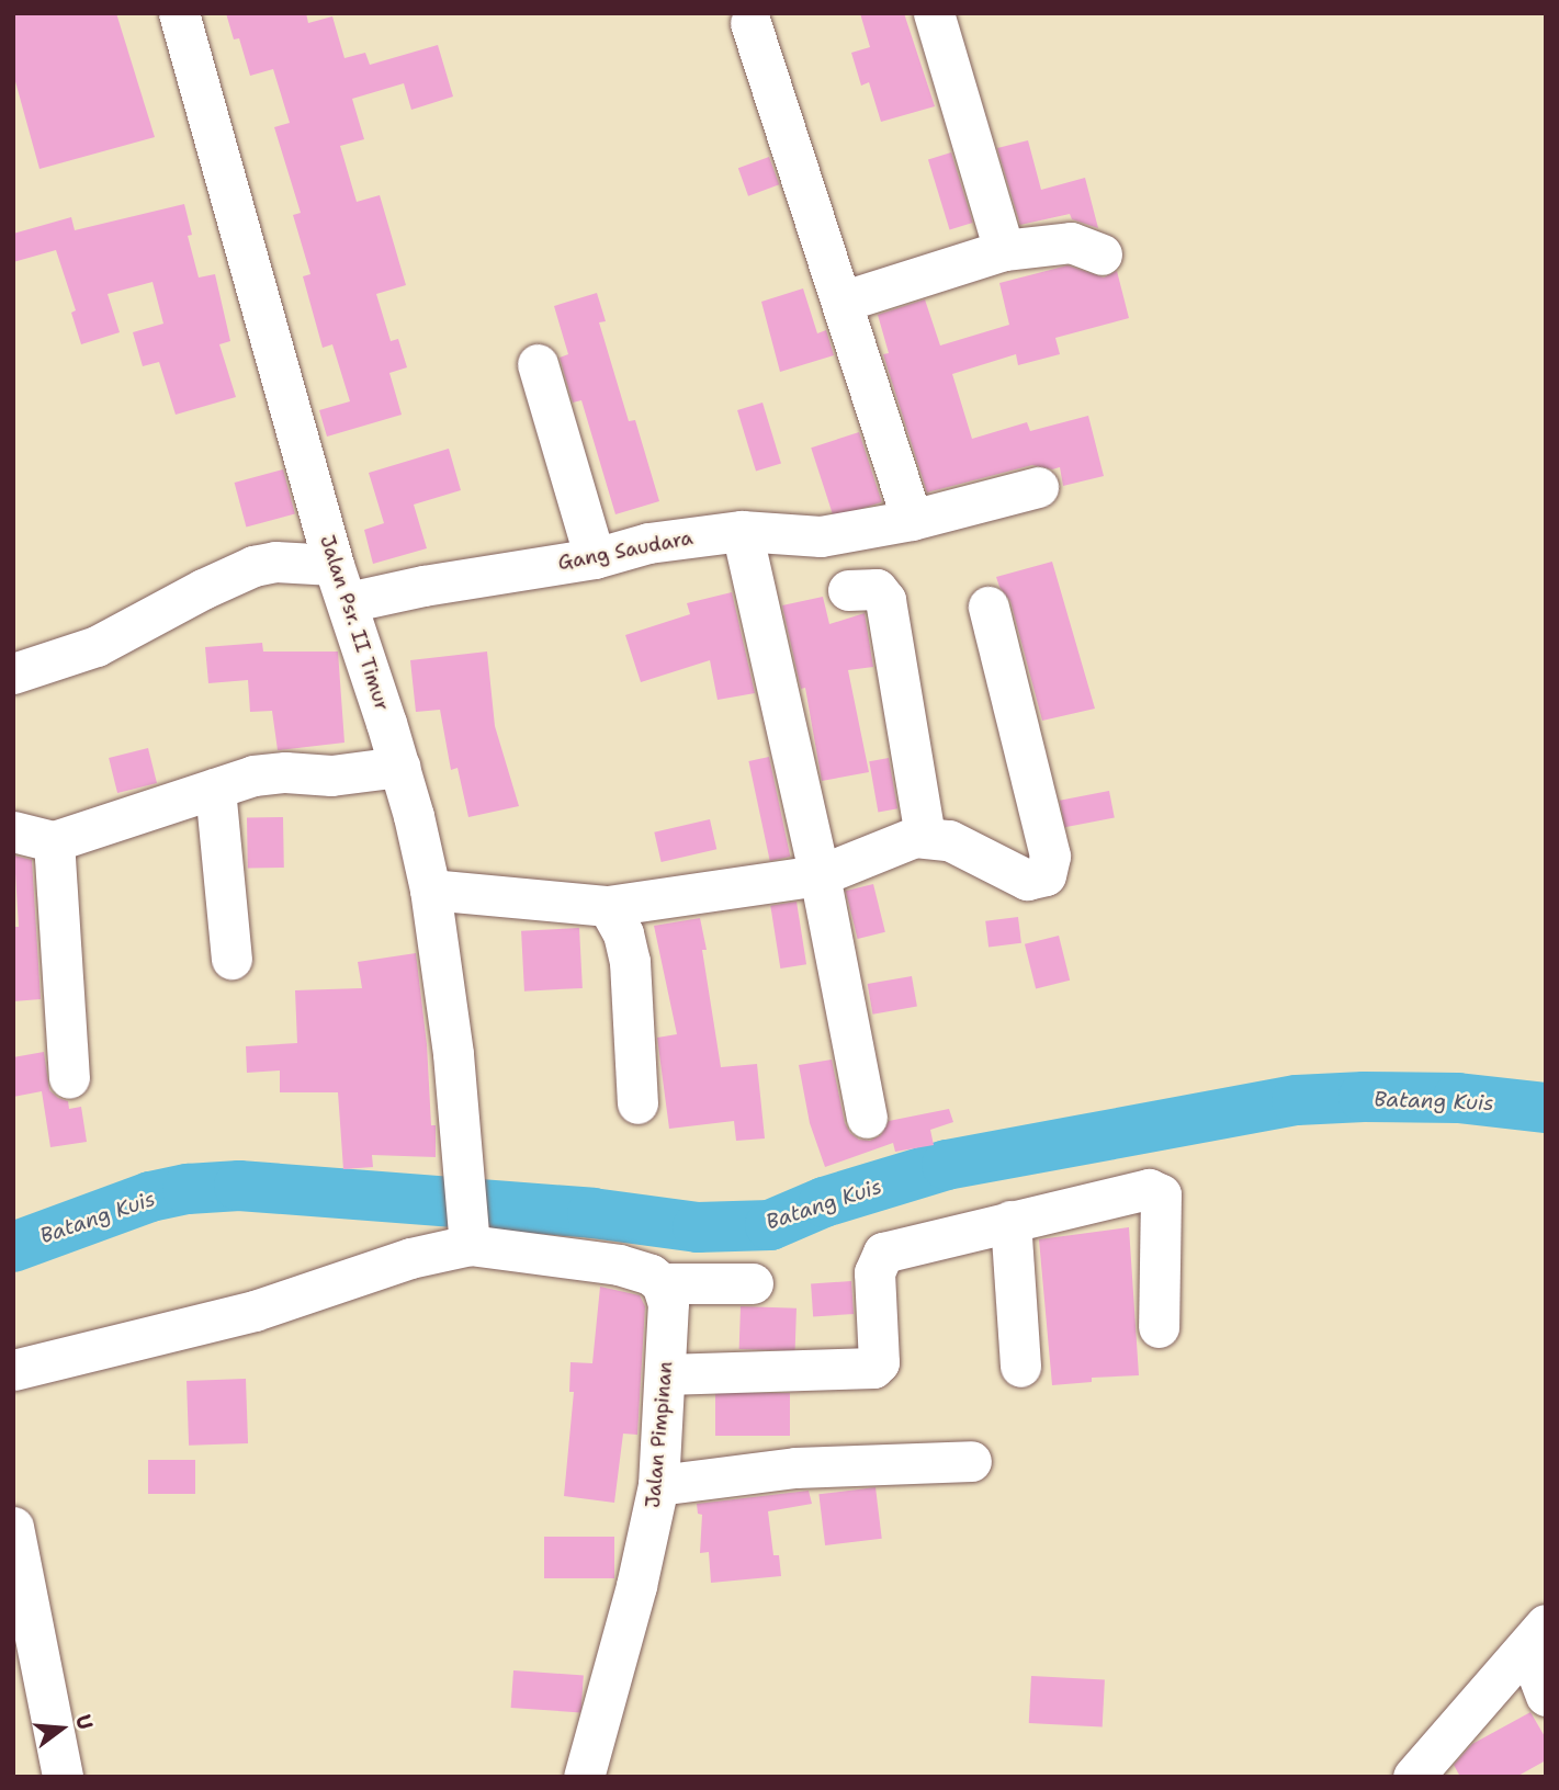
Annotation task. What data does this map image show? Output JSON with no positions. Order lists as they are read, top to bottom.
{
  "streets": {
    "street": ["Gang Saudara", "Jalan Psr. II Timur", "Jalan Pimpinan"]
  },
  "crossings": [
    ["Gang Saudara", "Jalan Psr. II Timur"]
  ],
  "water": ["Batang Kuis"],
  "north": "right"
}
